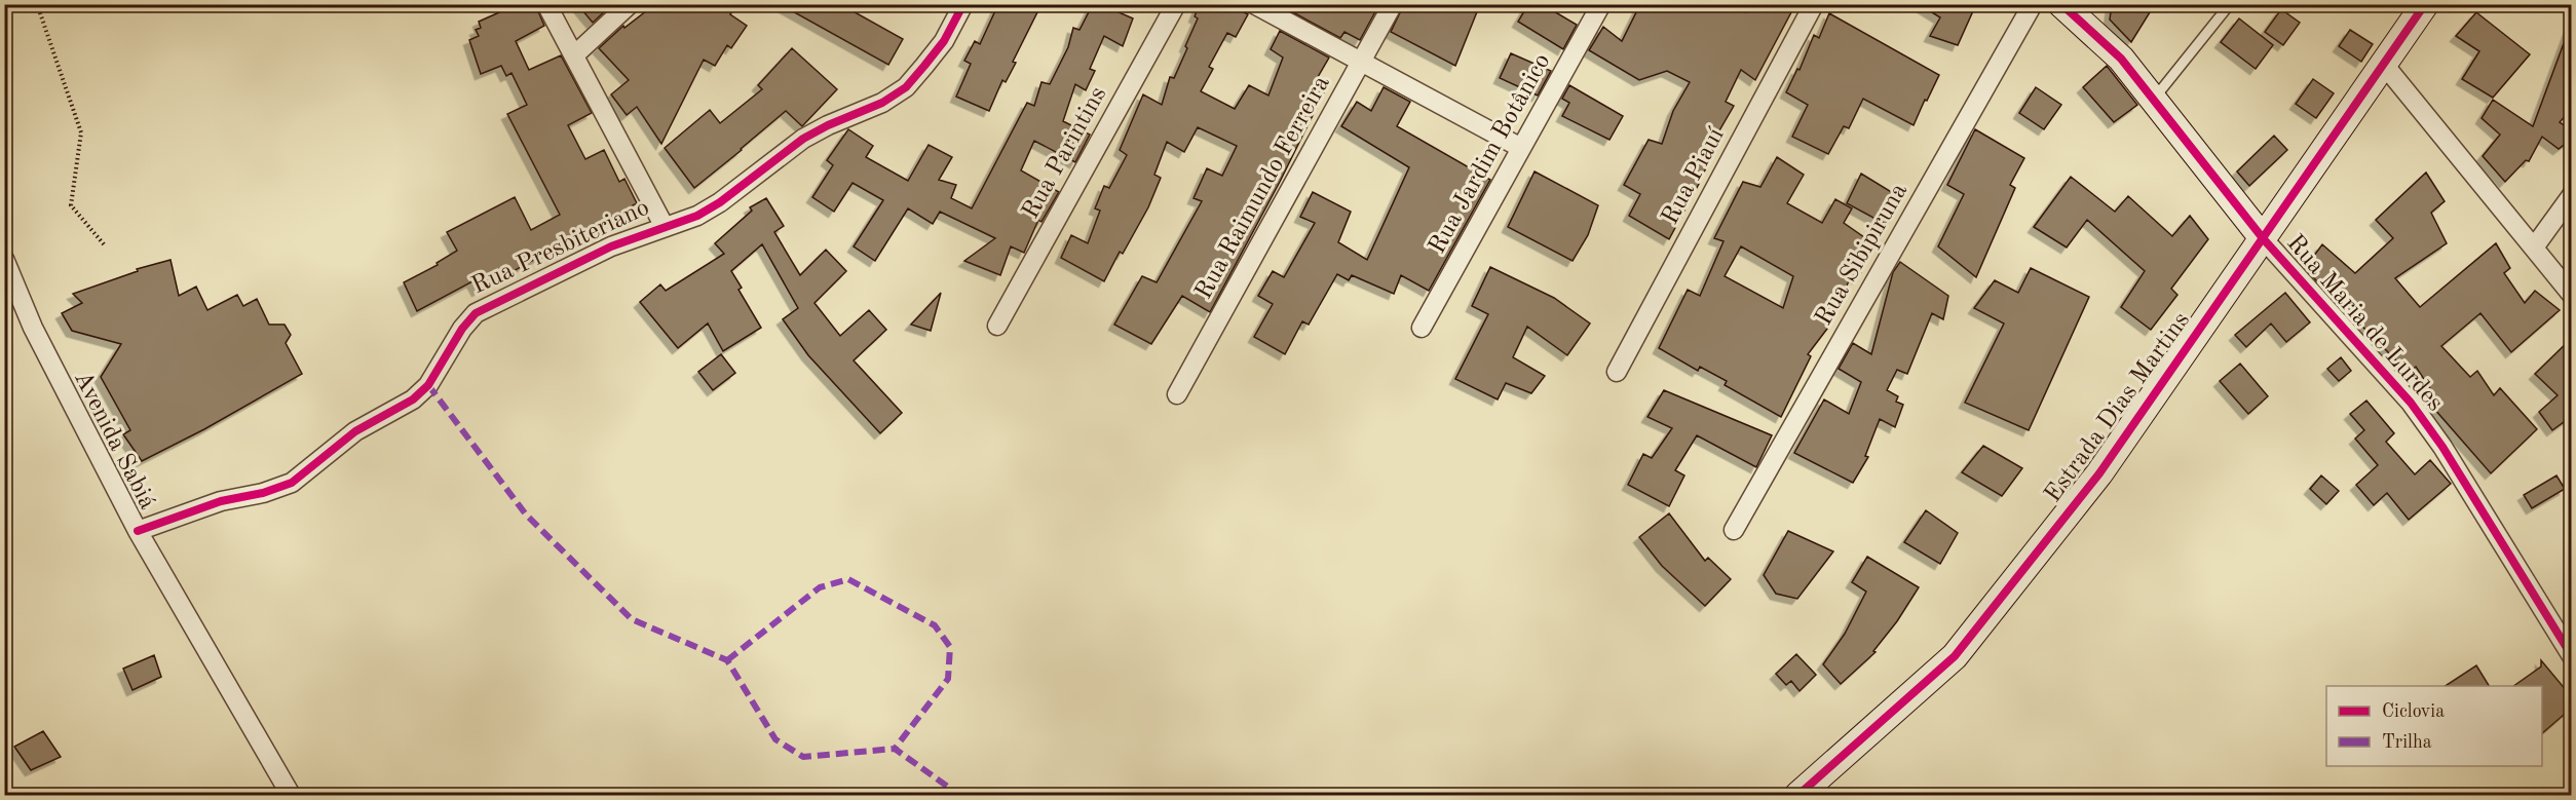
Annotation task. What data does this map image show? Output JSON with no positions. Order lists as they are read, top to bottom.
{
  "streets": {
    "street": [
      "Rua Parintins",
      "Rua Jardim Botânico",
      "Rua Piauí",
      "Rua Raimundo Ferreira",
      "Rua Presbiteriano",
      "Rua Sibipiruna",
      "Rua Maria de Lurdes",
      "Estrada Dias Martins",
      "Avenida Sabiá"
    ]
  },
  "crossings": [
    ["Rua Presbiteriano", "Avenida Sabiá"],
    ["Rua Maria de Lurdes", "Estrada Dias Martins"]
  ],
  "legend": ["Ciclovia", "Trilha"]
}
